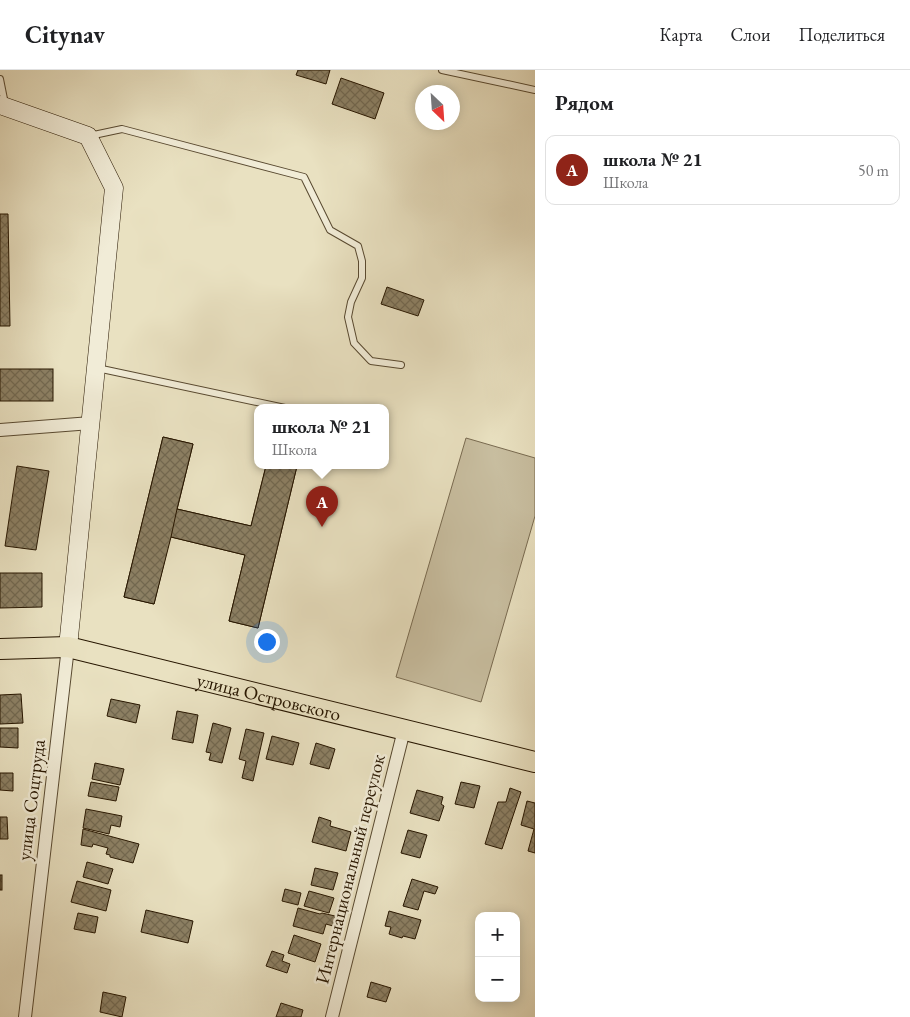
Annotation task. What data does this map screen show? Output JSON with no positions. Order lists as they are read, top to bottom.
{
  "streets": {
    "main road": ["улица Островского"],
    "street": ["улица Соцтруда", "Интернациональный переулок"]
  },
  "crossings": [
    ["улица Островского", "улица Соцтруда"],
    ["улица Островского", "Интернациональный переулок"]
  ],
  "north": "bottom right",
  "page": {
    "header": "Citynav",
    "nav": ["Карта", "Слои", "Поделиться"],
    "heading": "Рядом",
    "list": [
      {
        "mark": "A",
        "name": "школа № 21",
        "note": "Школа",
        "value": "50 m"
      }
    ],
    "popup": ["школа № 21", "Школа"],
    "pins": "A",
    "map_buttons": ["+", "−"]
  }
}
